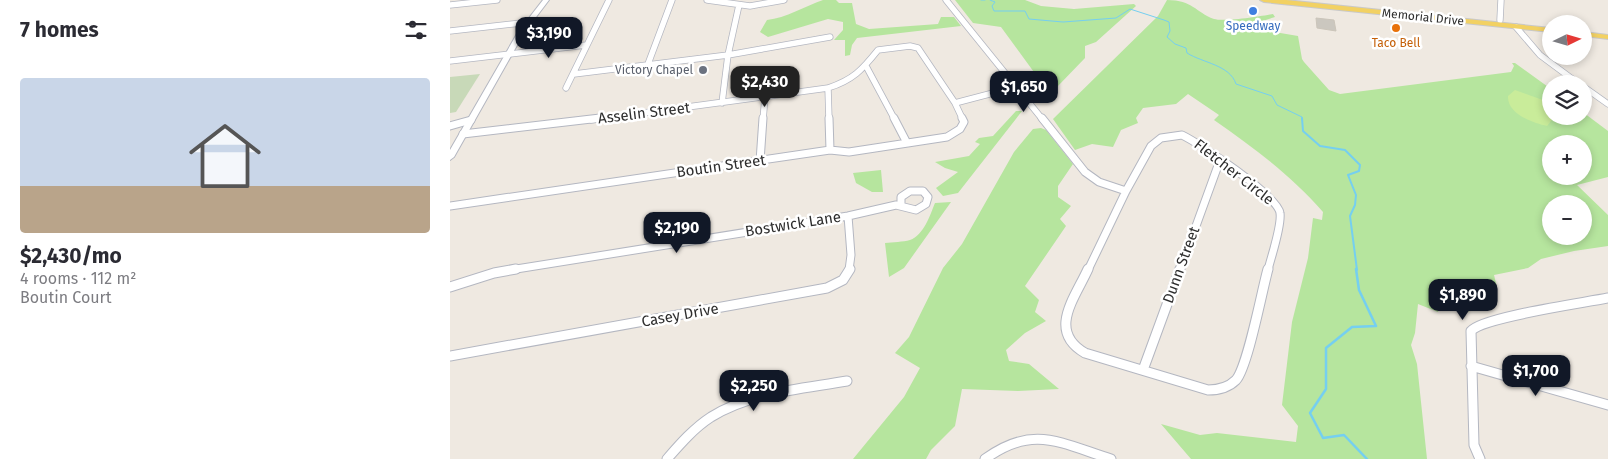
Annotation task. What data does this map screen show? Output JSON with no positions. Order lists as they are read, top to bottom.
{
  "streets": {
    "main road": ["Memorial Drive"],
    "street": [
      "Asselin Street",
      "Boutin Street",
      "Fletcher Circle",
      "Bostwick Lane",
      "Dunn Street",
      "Casey Drive"
    ]
  },
  "crossings": [
    ["Asselin Street", "Boutin Street"],
    ["Fletcher Circle", "Dunn Street"],
    ["Bostwick Lane", "Casey Drive"]
  ],
  "places": ["Speedway", "Taco Bell", "Victory Chapel"],
  "north": "right",
  "page": {
    "heading": "7 homes",
    "map_buttons": ["+", "−"],
    "price": [
      "$3,190",
      "$2,430",
      "$1,650",
      "$2,190",
      "$1,890",
      "$1,700",
      "$2,250"
    ],
    "list": [
      {
        "name": "$2,430/mo",
        "note": "4 rooms · 112 m² · Boutin Court"
      }
    ]
  }
}
